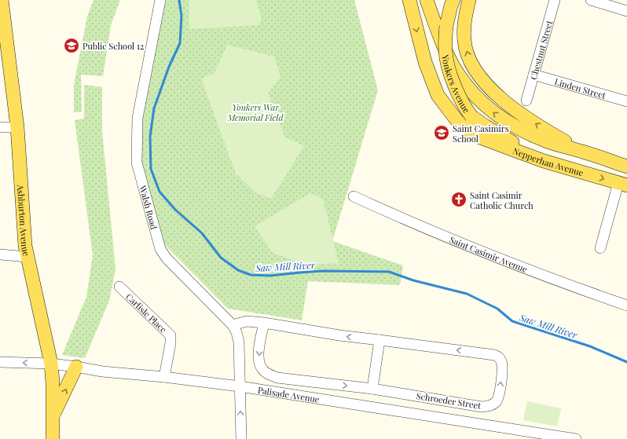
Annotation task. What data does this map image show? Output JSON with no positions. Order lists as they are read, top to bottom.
{
  "streets": {
    "main road": ["Yonkers Avenue", "Nepperhan Avenue", "Ashburton Avenue"],
    "street": [
      "Chestnut Street",
      "Linden Street",
      "Walsh Road",
      "Saint Casimir Avenue",
      "Carlisle Place",
      "Palisade Avenue",
      "Schroeder Street"
    ]
  },
  "crossings": [
    ["Chestnut Street", "Linden Street"],
    ["Yonkers Avenue", "Nepperhan Avenue"],
    ["Walsh Road", "Palisade Avenue"],
    ["Walsh Road", "Schroeder Street"],
    ["Ashburton Avenue", "Palisade Avenue"],
    ["Carlisle Place", "Palisade Avenue"]
  ],
  "water": ["Saw Mill River"],
  "parks": ["Yonkers War Memorial Field"],
  "places": {
    "school or university": ["Public School 12", "Saint Casimirs School"],
    "church": ["Saint Casimir Catholic Church"]
  }
}
